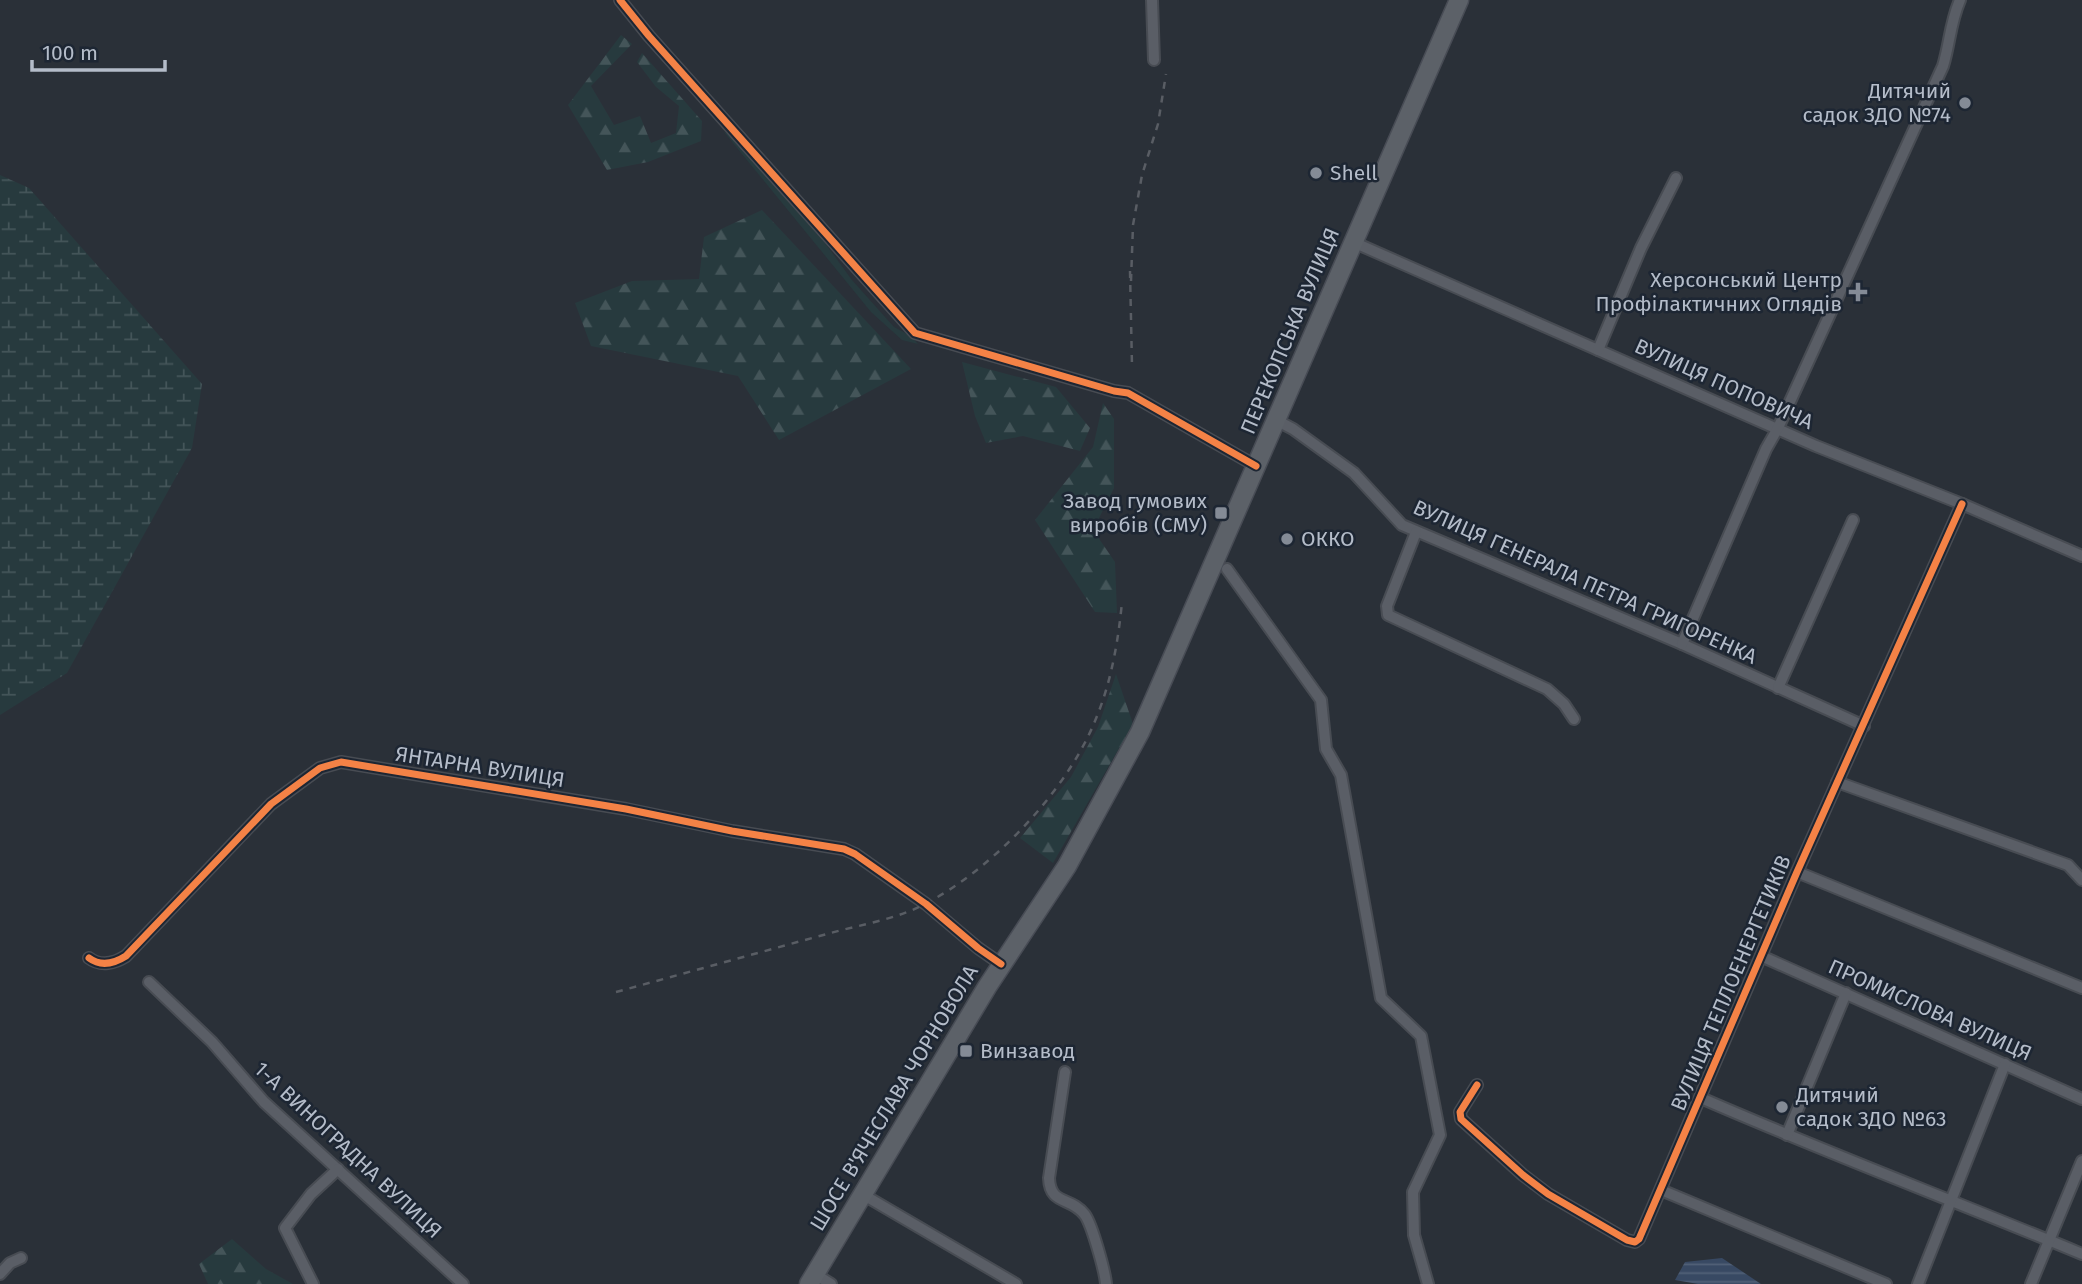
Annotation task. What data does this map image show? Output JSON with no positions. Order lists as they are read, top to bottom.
{
  "streets": {
    "main road": ["ПЕРЕКОПСЬКА ВУЛИЦЯ", "ШОСЕ В'ЯЧЕСЛАВА ЧОРНОВОЛА"],
    "street": [
      "ВУЛИЦЯ ПОПОВИЧА",
      "ВУЛИЦЯ ГЕНЕРАЛА ПЕТРА ГРИГОРЕНКА",
      "ЯНТАРНА ВУЛИЦЯ",
      "ВУЛИЦЯ ТЕПЛОЕНЕРГЕТИКІВ",
      "ПРОМИСЛОВА ВУЛИЦЯ",
      "1-А ВИНОГРАДНА ВУЛИЦЯ"
    ]
  },
  "crossings": [
    ["ПЕРЕКОПСЬКА ВУЛИЦЯ", "ВУЛИЦЯ ПОПОВИЧА"],
    ["ПЕРЕКОПСЬКА ВУЛИЦЯ", "ВУЛИЦЯ ГЕНЕРАЛА ПЕТРА ГРИГОРЕНКА"],
    ["ПЕРЕКОПСЬКА ВУЛИЦЯ", "ШОСЕ В'ЯЧЕСЛАВА ЧОРНОВОЛА"],
    ["ВУЛИЦЯ ПОПОВИЧА", "ВУЛИЦЯ ТЕПЛОЕНЕРГЕТИКІВ"],
    ["ВУЛИЦЯ ГЕНЕРАЛА ПЕТРА ГРИГОРЕНКА", "ВУЛИЦЯ ТЕПЛОЕНЕРГЕТИКІВ"],
    ["ЯНТАРНА ВУЛИЦЯ", "ШОСЕ В'ЯЧЕСЛАВА ЧОРНОВОЛА"],
    ["ВУЛИЦЯ ТЕПЛОЕНЕРГЕТИКІВ", "ПРОМИСЛОВА ВУЛИЦЯ"]
  ],
  "places": {
    "other": [
      "Дитячий садок ЗДО №74",
      "Shell",
      "ОККО",
      "Дитячий садок ЗДО №63"
    ],
    "health": ["Херсонський Центр Профілактичних Оглядів"],
    "transit": ["Завод гумових виробів (СМУ)", "Винзавод"]
  },
  "scale_bar": "100 m"
}
